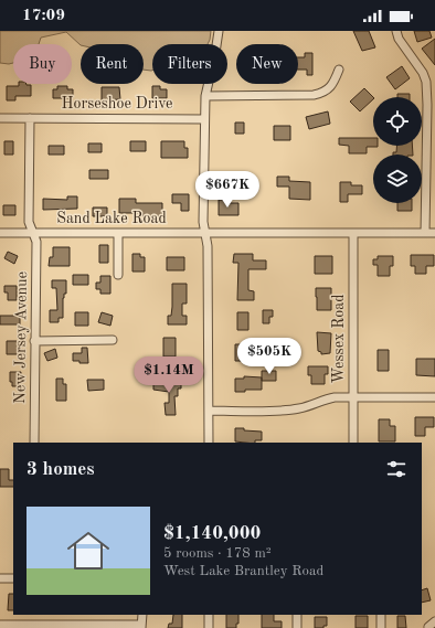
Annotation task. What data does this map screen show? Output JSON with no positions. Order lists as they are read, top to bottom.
{
  "streets": {
    "street": [
      "Horseshoe Drive",
      "Sand Lake Road",
      "New Jersey Avenue",
      "Wessex Road"
    ]
  },
  "crossings": [
    ["Sand Lake Road", "New Jersey Avenue"],
    ["Sand Lake Road", "Wessex Road"]
  ],
  "page": {
    "status": "17:09",
    "chip": [
      "Buy",
      "Rent",
      "Filters",
      "New"
    ],
    "price": ["$667K", "$505K", "$1.14M"],
    "heading": "3 homes",
    "list": [
      {
        "name": "$1,140,000",
        "note": "5 rooms · 178 m² · West Lake Brantley Road"
      }
    ]
  }
}
